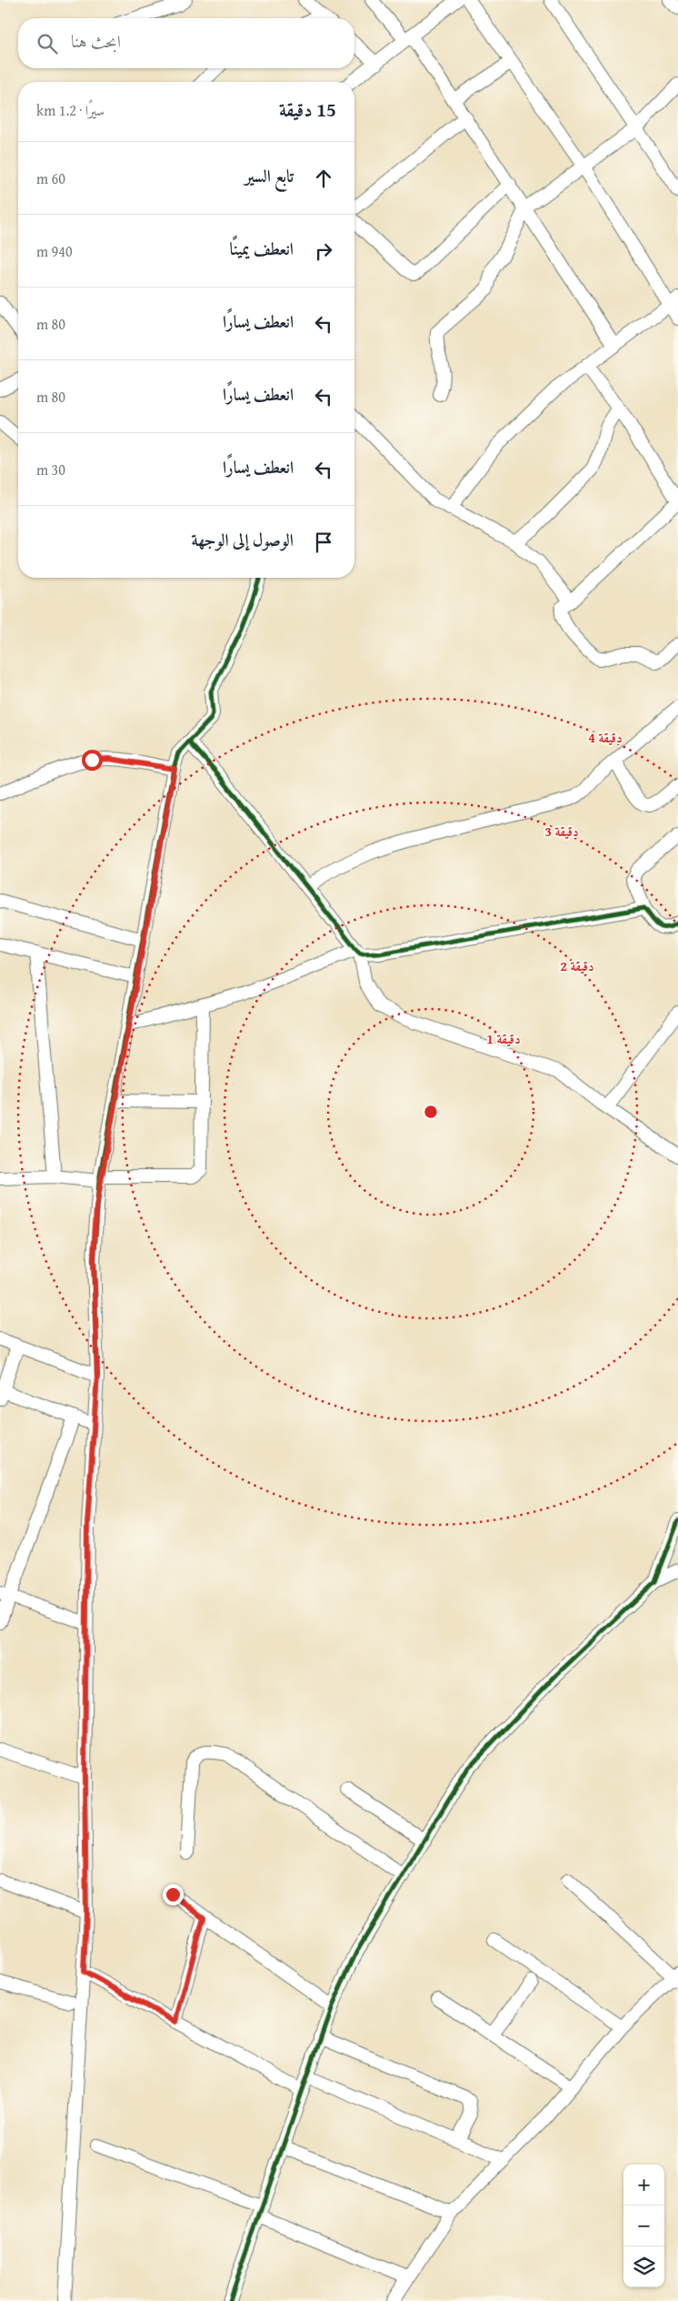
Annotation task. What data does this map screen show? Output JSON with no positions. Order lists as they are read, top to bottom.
{
  "page": {
    "search": "ابحث هنا",
    "heading": ["15 دقيقة", "سيرًا · 1.2 km"],
    "list": [
      ["تابع السير", "60 m"],
      ["انعطف يمينًا", "940 m"],
      ["انعطف يسارًا", "80 m"],
      ["انعطف يسارًا", "80 m"],
      ["انعطف يسارًا", "30 m"],
      "الوصول إلى الوجهة"
    ],
    "map_buttons": ["+", "−"]
  },
  "rings": [
    "4 دقيقة",
    "3 دقيقة",
    "2 دقيقة",
    "1 دقيقة"
  ]
}
